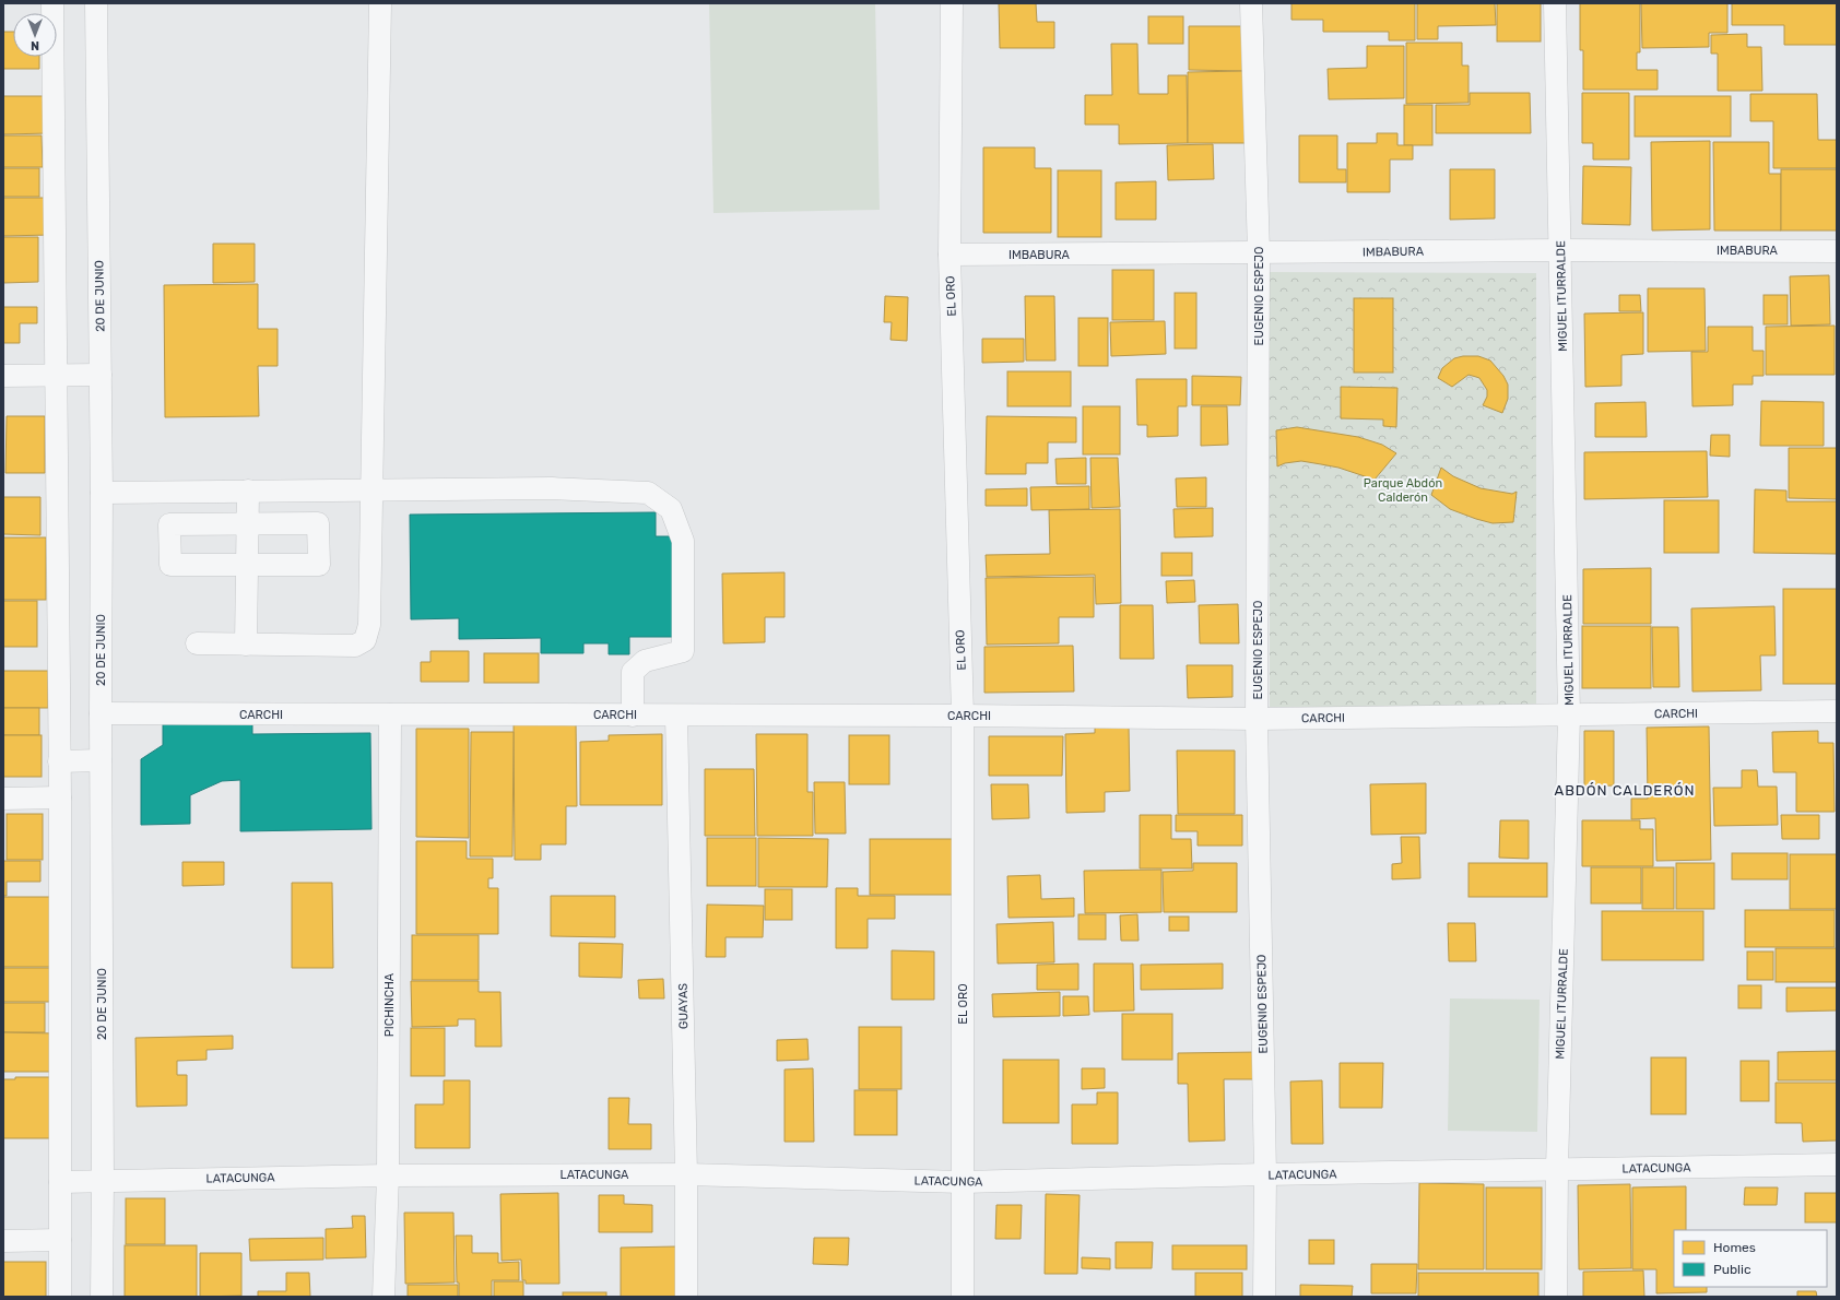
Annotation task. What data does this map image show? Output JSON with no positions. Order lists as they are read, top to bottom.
{
  "streets": {
    "street": [
      "IMBABURA",
      "20 DE JUNIO",
      "EL ORO",
      "EUGENIO ESPEJO",
      "MIGUEL ITURRALDE",
      "CARCHI",
      "PICHINCHA",
      "GUAYAS",
      "LATACUNGA"
    ]
  },
  "crossings": [
    ["IMBABURA", "EL ORO"],
    ["IMBABURA", "EUGENIO ESPEJO"],
    ["IMBABURA", "MIGUEL ITURRALDE"],
    ["20 DE JUNIO", "CARCHI"],
    ["20 DE JUNIO", "LATACUNGA"],
    ["EL ORO", "CARCHI"],
    ["EL ORO", "LATACUNGA"],
    ["EUGENIO ESPEJO", "CARCHI"],
    ["EUGENIO ESPEJO", "LATACUNGA"],
    ["MIGUEL ITURRALDE", "CARCHI"],
    ["MIGUEL ITURRALDE", "LATACUNGA"],
    ["CARCHI", "PICHINCHA"],
    ["CARCHI", "GUAYAS"],
    ["PICHINCHA", "LATACUNGA"],
    ["GUAYAS", "LATACUNGA"]
  ],
  "districts": ["ABDÓN CALDERÓN"],
  "parks": ["Parque Abdón Calderón"],
  "legend": ["Homes", "Public"],
  "north": "bottom"
}
